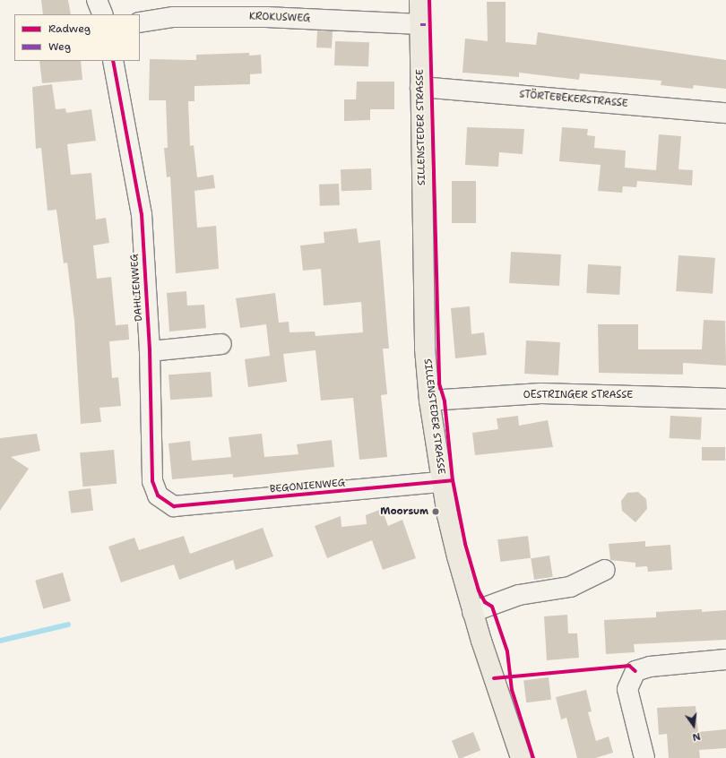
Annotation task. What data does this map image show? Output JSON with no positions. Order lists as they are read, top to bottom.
{
  "streets": {
    "main road": ["SILLENSTEDER STRASSE"],
    "street": [
      "KROKUSWEG",
      "STÖRTEBEKERSTRASSE",
      "DAHLIENWEG",
      "OESTRINGER STRASSE",
      "BEGONIENWEG"
    ]
  },
  "crossings": [
    ["KROKUSWEG", "SILLENSTEDER STRASSE"],
    ["STÖRTEBEKERSTRASSE", "SILLENSTEDER STRASSE"],
    ["SILLENSTEDER STRASSE", "OESTRINGER STRASSE"],
    ["SILLENSTEDER STRASSE", "BEGONIENWEG"],
    ["DAHLIENWEG", "BEGONIENWEG"]
  ],
  "places": ["Moorsum"],
  "legend": ["Radweg", "Weg"],
  "north": "bottom"
}
